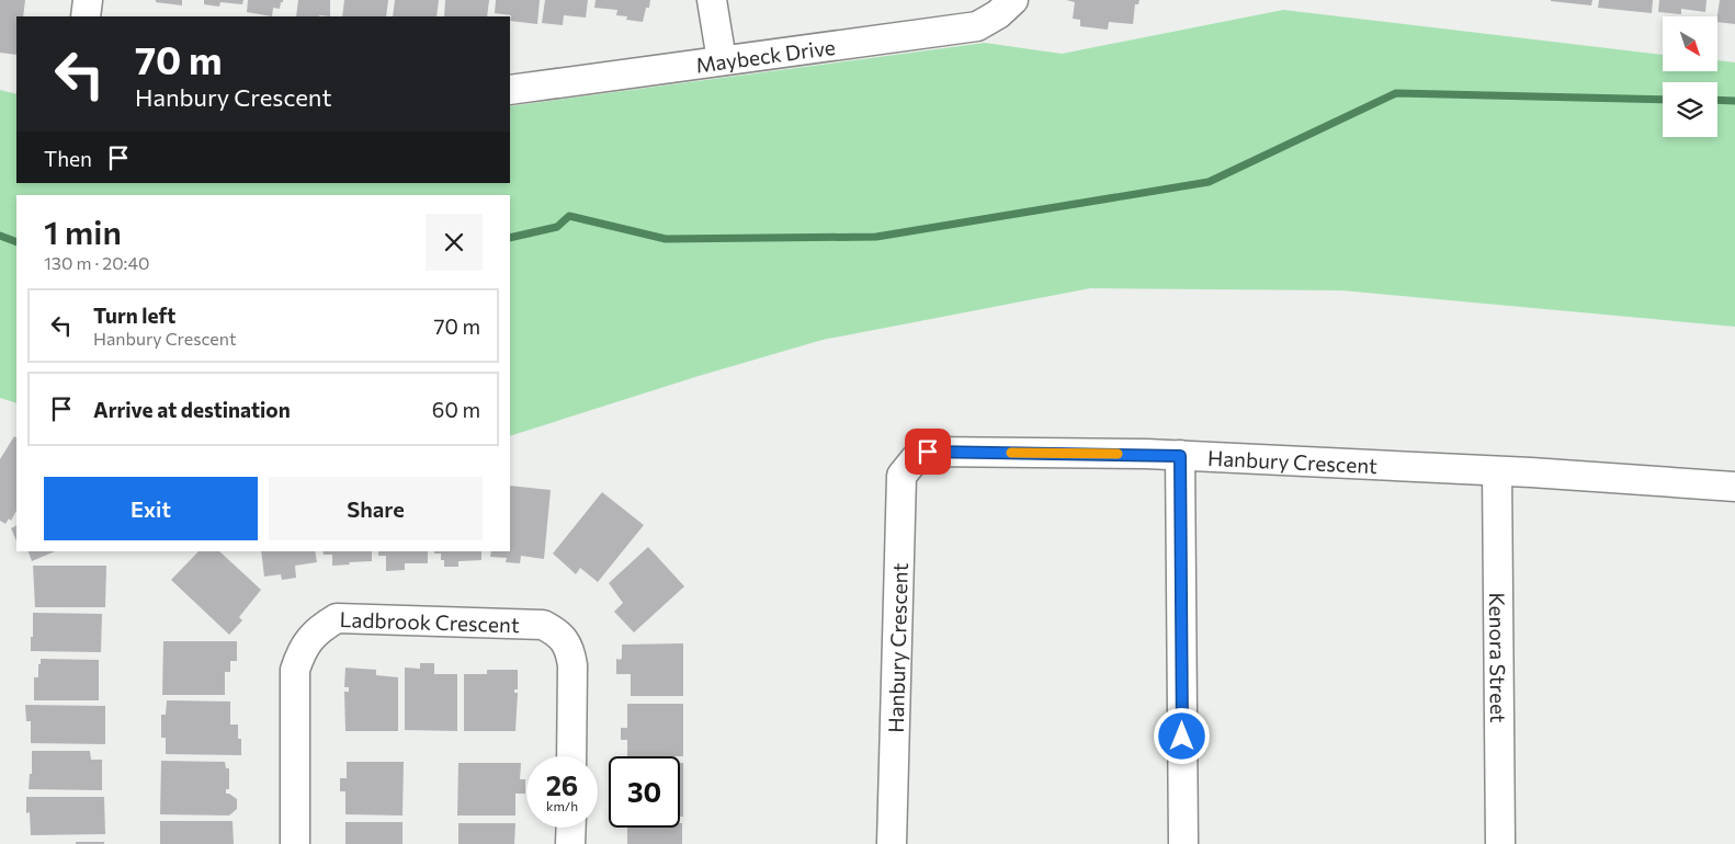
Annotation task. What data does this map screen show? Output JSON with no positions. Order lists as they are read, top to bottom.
{
  "streets": {
    "street": [
      "Maybeck Drive",
      "Hanbury Crescent",
      "Ladbrook Crescent",
      "Kenora Street"
    ]
  },
  "crossings": [
    ["Hanbury Crescent", "Kenora Street"]
  ],
  "north": "bottom right",
  "page": {
    "turn": ["70 m", "Hanbury Crescent"],
    "then": "Then",
    "heading": ["1 min", "130 m · 20:40"],
    "list": [
      {
        "name": "Turn left",
        "note": "Hanbury Crescent",
        "value": "70 m"
      },
      {
        "name": "Arrive at destination",
        "value": "60 m"
      }
    ],
    "buttons": ["Exit", "Share"],
    "speed": "26 km/h",
    "limit": "30"
  }
}
